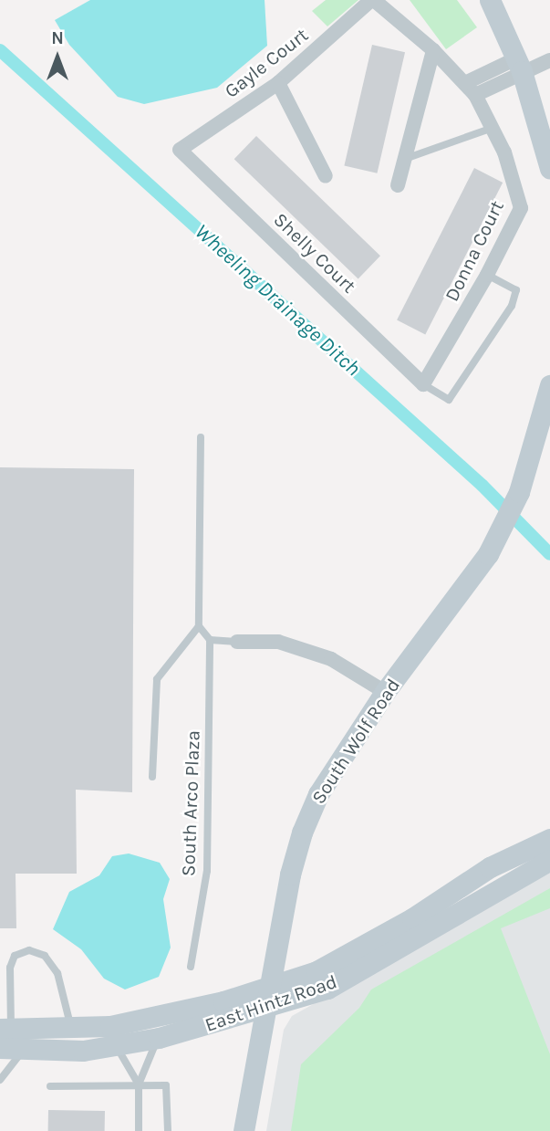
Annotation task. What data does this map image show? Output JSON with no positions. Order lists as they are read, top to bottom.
{
  "streets": {
    "main road": ["South Wolf Road", "East Hintz Road"],
    "street": ["Gayle Court", "Donna Court", "Shelly Court"],
    "lane": ["South Arco Plaza"]
  },
  "crossings": [
    ["Gayle Court", "Donna Court"],
    ["Gayle Court", "Shelly Court"],
    ["Donna Court", "Shelly Court"],
    ["South Wolf Road", "East Hintz Road"]
  ],
  "water": ["Wheeling Drainage Ditch"],
  "north": "top"
}
